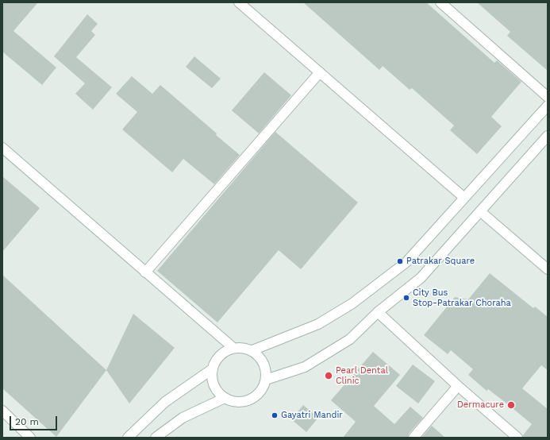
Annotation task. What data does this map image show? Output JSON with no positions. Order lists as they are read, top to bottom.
{
  "places": [
    "Patrakar Square",
    "City Bus Stop-Patrakar Choraha",
    "Pearl Dental Clinic",
    "Dermacure",
    "Gayatri Mandir"
  ],
  "scale_bar": "20 m"
}
